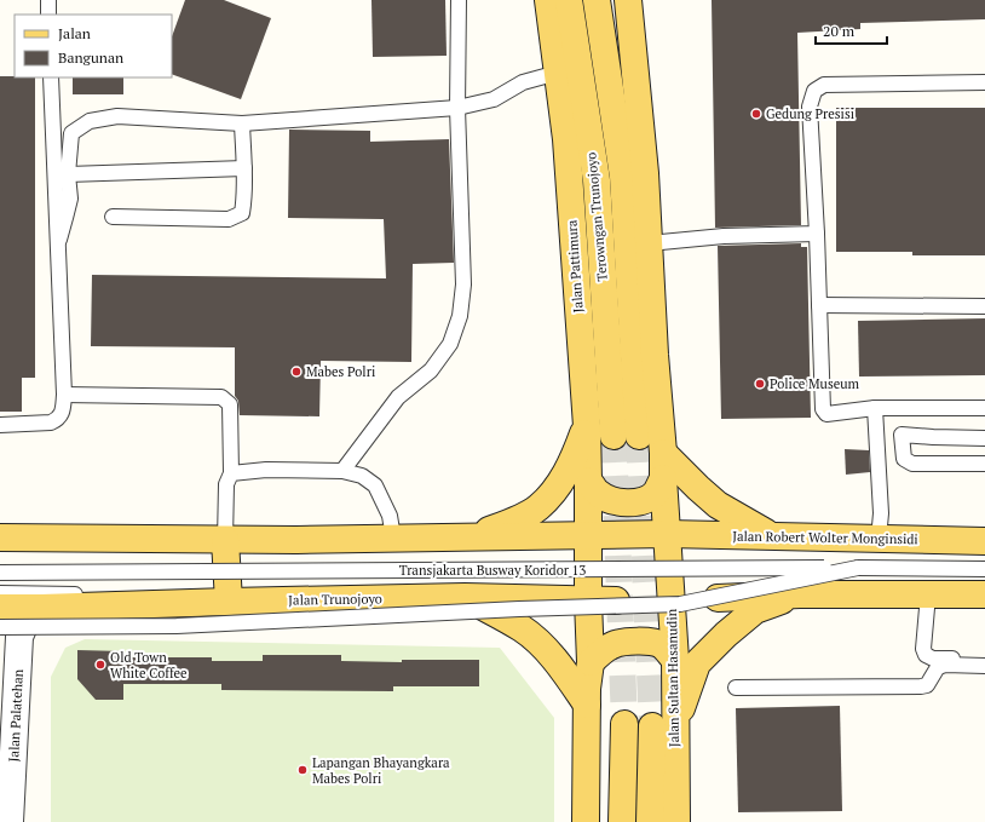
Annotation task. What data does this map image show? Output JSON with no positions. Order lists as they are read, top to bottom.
{
  "streets": {
    "main road": [
      "Terowngan Trunojoyo",
      "Jalan Pattimura",
      "Jalan Robert Wolter Monginsidi",
      "Jalan Trunojoyo",
      "Jalan Sultan Hasanudin"
    ],
    "street": ["Jalan Palatehan"],
    "lane": ["Transjakarta Busway Koridor 13"]
  },
  "crossings": [
    ["Jalan Robert Wolter Monginsidi", "Jalan Sultan Hasanudin"],
    ["Jalan Trunojoyo", "Jalan Sultan Hasanudin"],
    ["Jalan Trunojoyo", "Jalan Palatehan"]
  ],
  "places": [
    "Gedung Presisi",
    "Mabes Polri",
    "Police Museum",
    "Old Town White Coffee",
    "Lapangan Bhayangkara Mabes Polri"
  ],
  "legend": ["Jalan", "Bangunan"],
  "scale_bar": "20 m"
}
